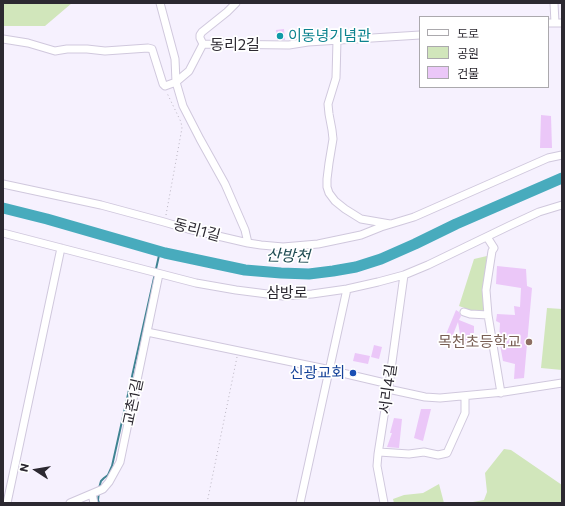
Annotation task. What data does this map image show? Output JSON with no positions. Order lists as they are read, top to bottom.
{
  "streets": {
    "street": [
      "동리2길",
      "동리1길",
      "삼방로",
      "서리4길",
      "교촌1길"
    ]
  },
  "crossings": [
    ["동리2길", "동리1길"],
    ["삼방로", "서리4길"],
    ["삼방로", "교촌1길"]
  ],
  "water": ["산방천"],
  "places": ["이동녕기념관", "목천초등학교", "신광교회"],
  "legend": ["도로", "공원", "건물"],
  "north": "left"
}
